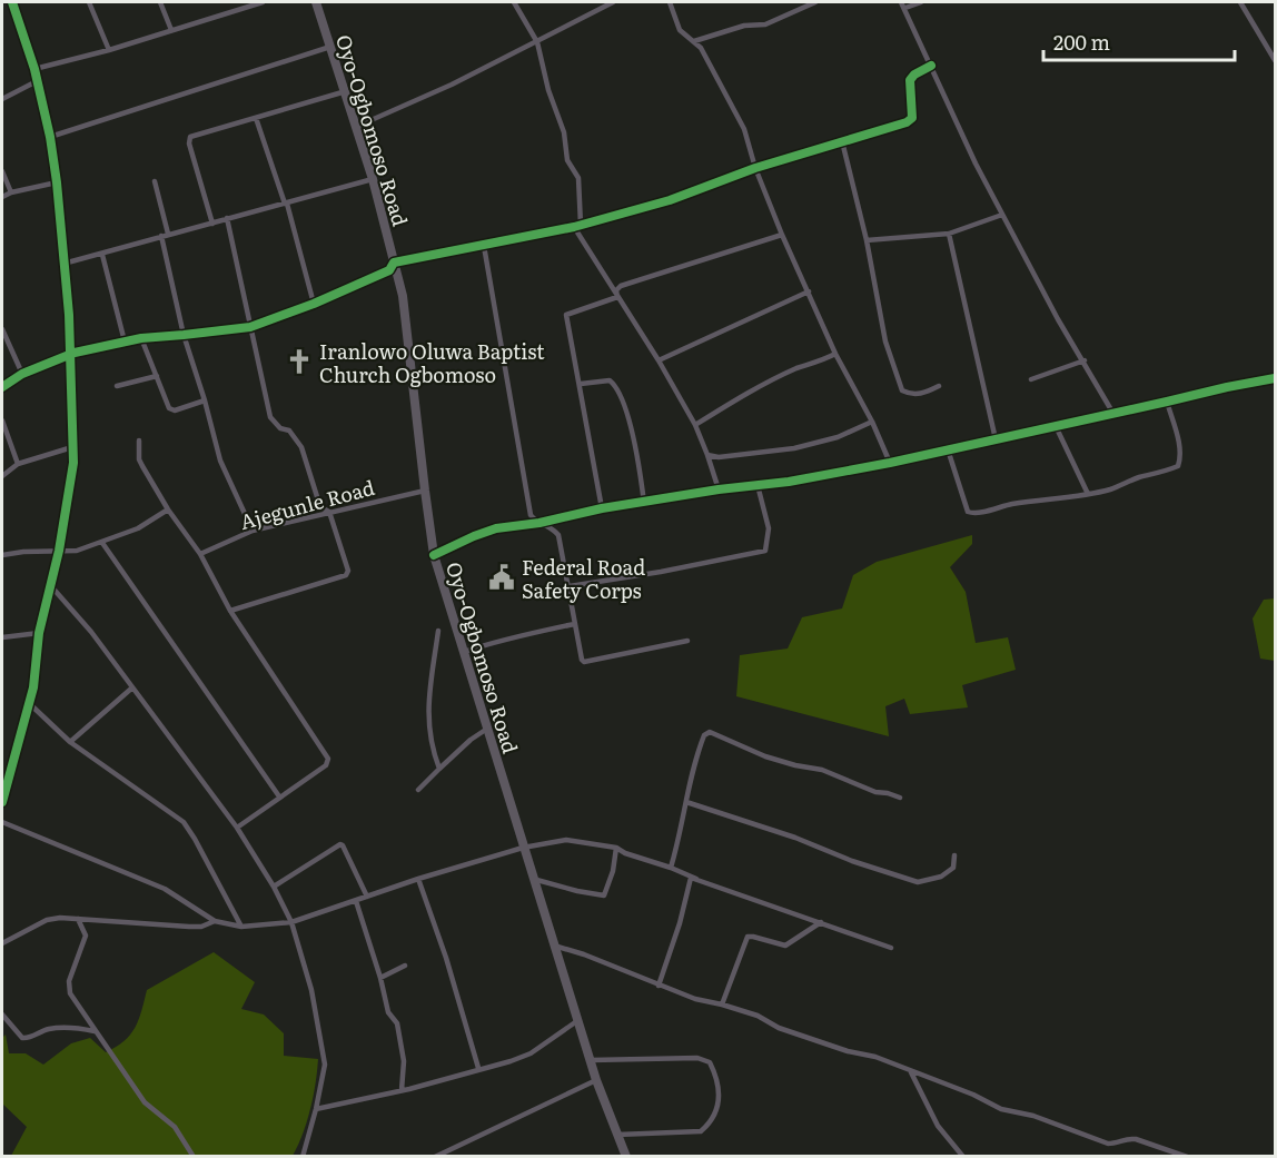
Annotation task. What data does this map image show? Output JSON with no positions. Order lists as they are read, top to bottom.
{
  "streets": {
    "highway": ["Oyo-Ogbomoso Road"],
    "street": ["Ajegunle Road"]
  },
  "crossings": [
    ["Oyo-Ogbomoso Road", "Ajegunle Road"]
  ],
  "places": {
    "church": ["Iranlowo Oluwa Baptist Church Ogbomoso"],
    "public building": ["Federal Road Safety Corps"]
  },
  "scale_bar": "200 m"
}
